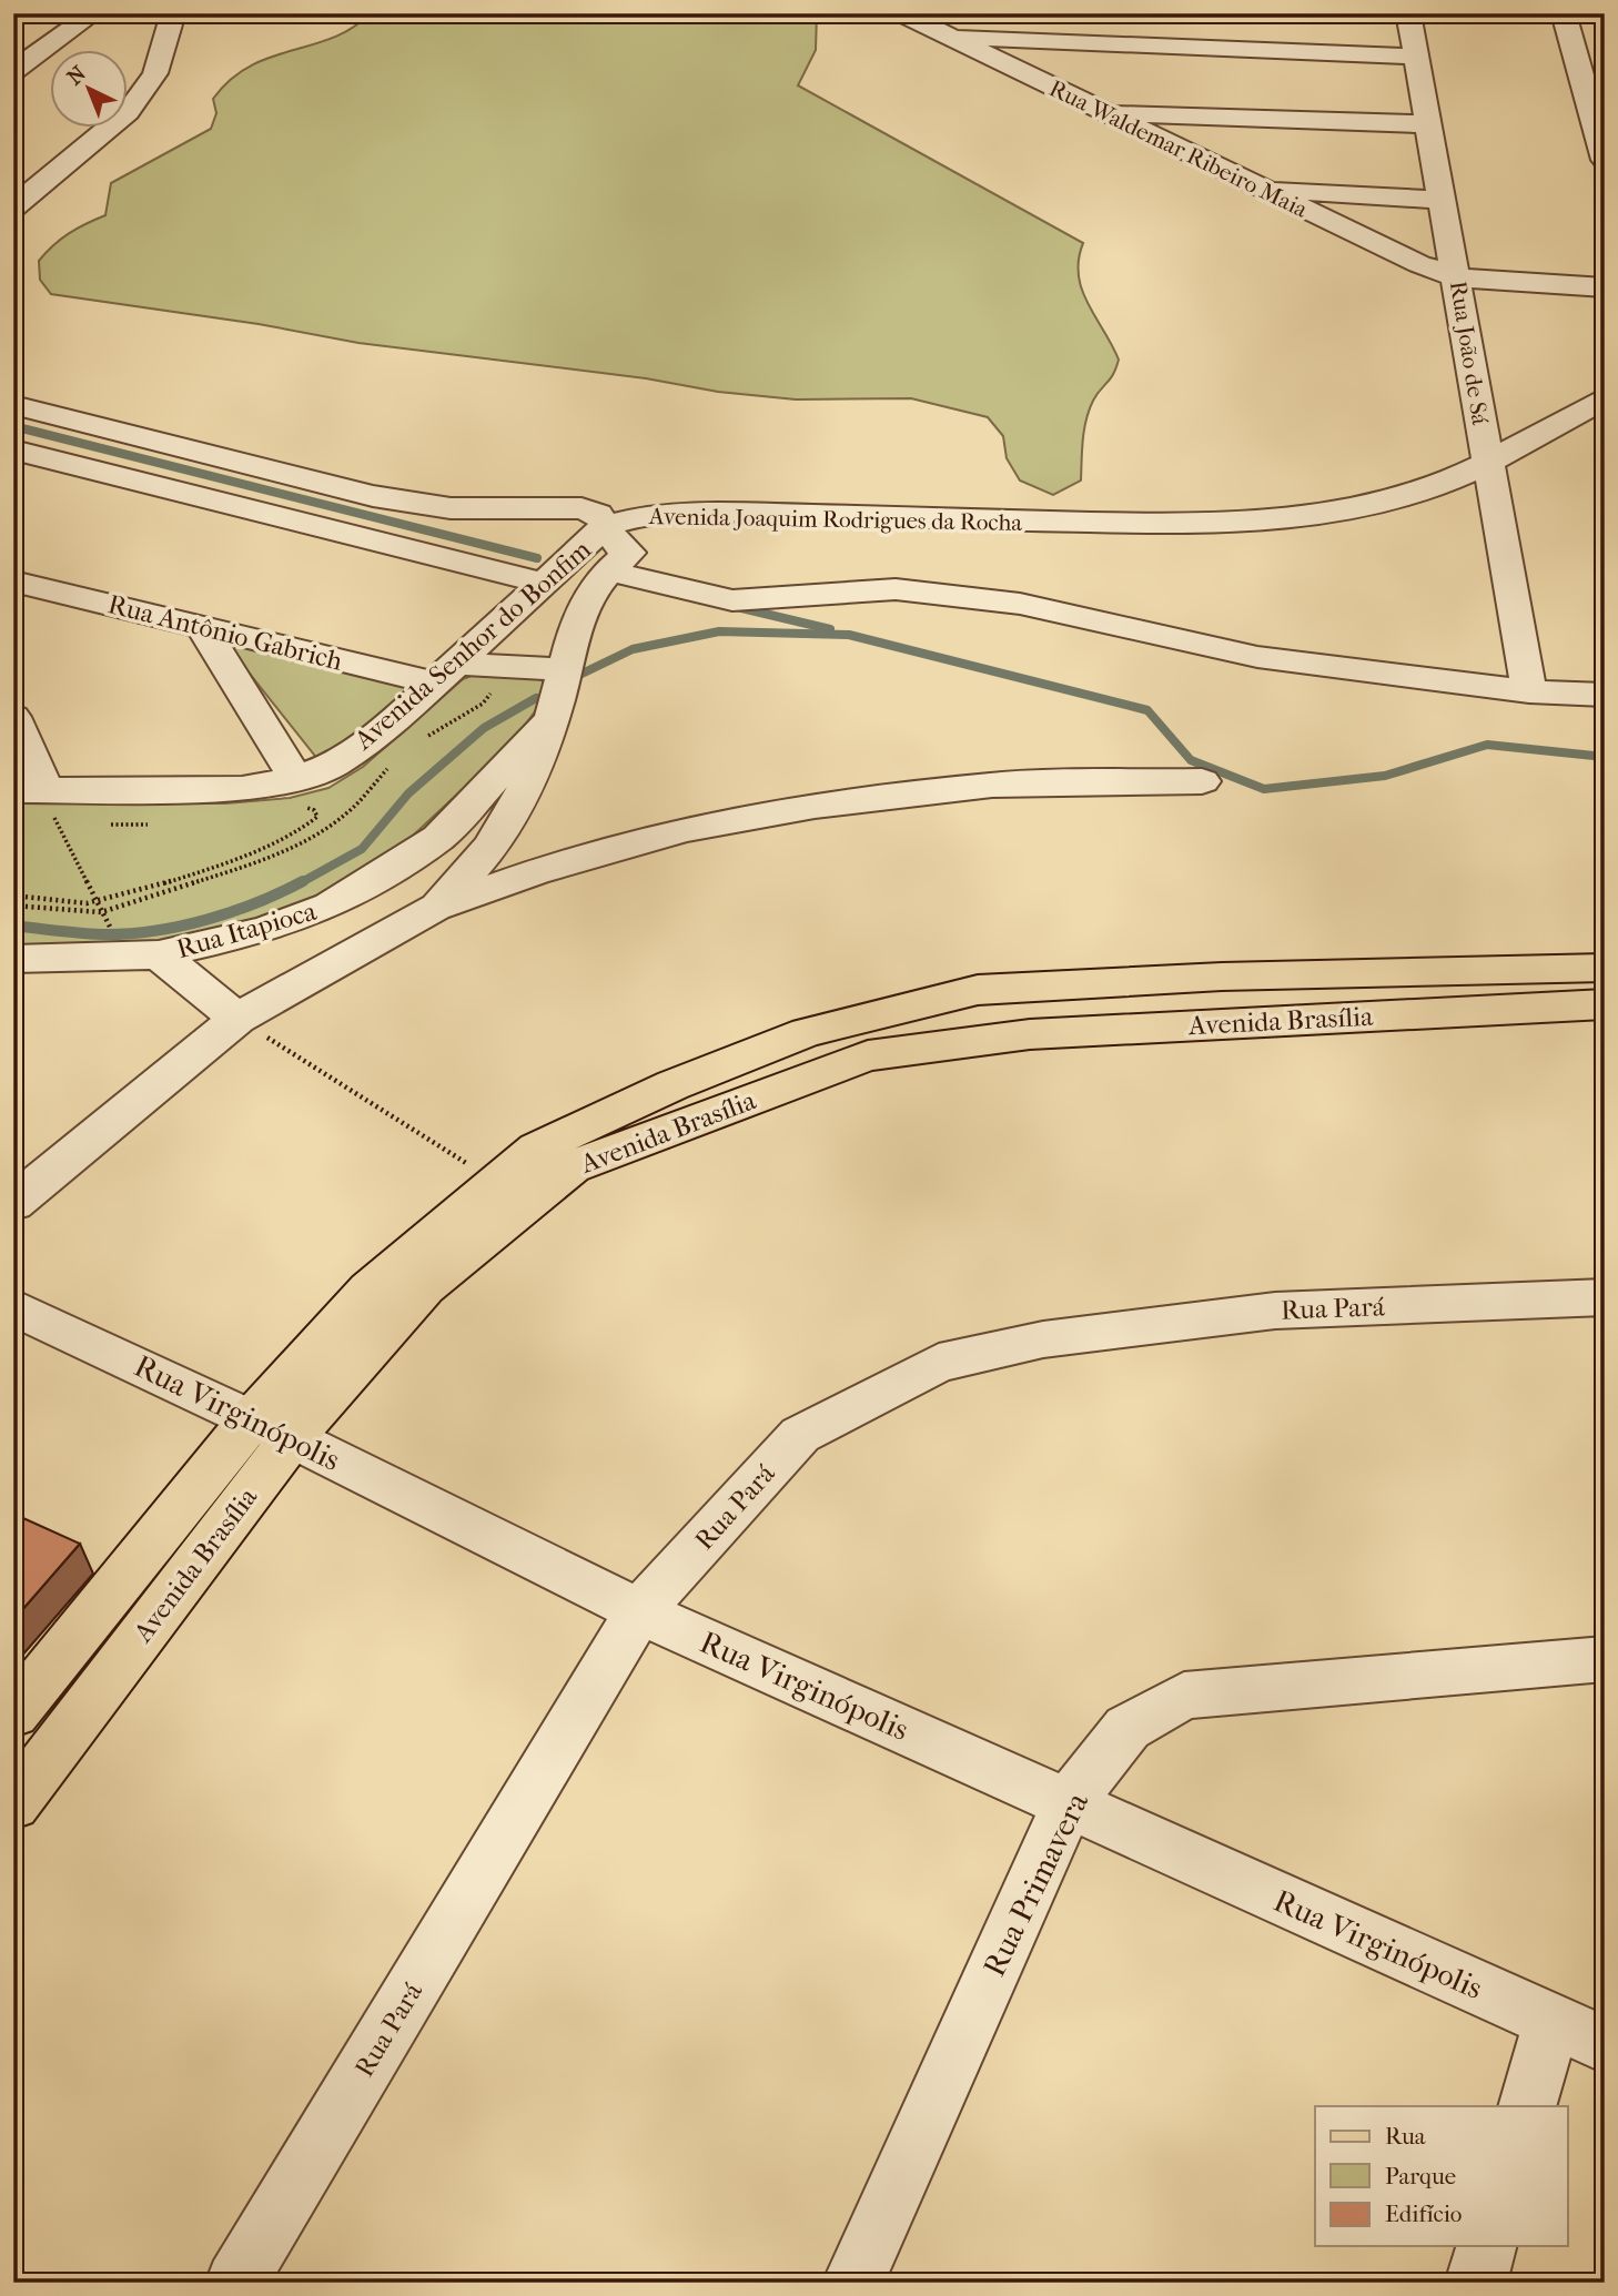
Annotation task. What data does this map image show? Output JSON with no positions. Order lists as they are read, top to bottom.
{
  "streets": {
    "main road": ["Avenida Brasília"],
    "street": [
      "Rua Waldemar Ribeiro Maia",
      "Rua João de Sá",
      "Avenida Joaquim Rodrigues da Rocha",
      "Rua Antônio Gabrich",
      "Avenida Senhor do Bonfim",
      "Rua Itapioca",
      "Rua Pará",
      "Rua Virginópolis",
      "Rua Primavera"
    ]
  },
  "crossings": [
    ["Rua Waldemar Ribeiro Maia", "Rua João de Sá"],
    ["Rua João de Sá", "Avenida Joaquim Rodrigues da Rocha"],
    ["Avenida Joaquim Rodrigues da Rocha", "Avenida Senhor do Bonfim"],
    ["Rua Antônio Gabrich", "Avenida Senhor do Bonfim"],
    ["Avenida Brasília", "Rua Virginópolis"],
    ["Rua Pará", "Rua Virginópolis"],
    ["Rua Virginópolis", "Rua Primavera"]
  ],
  "legend": ["Rua", "Parque", "Edifício"],
  "north": "top left"
}
